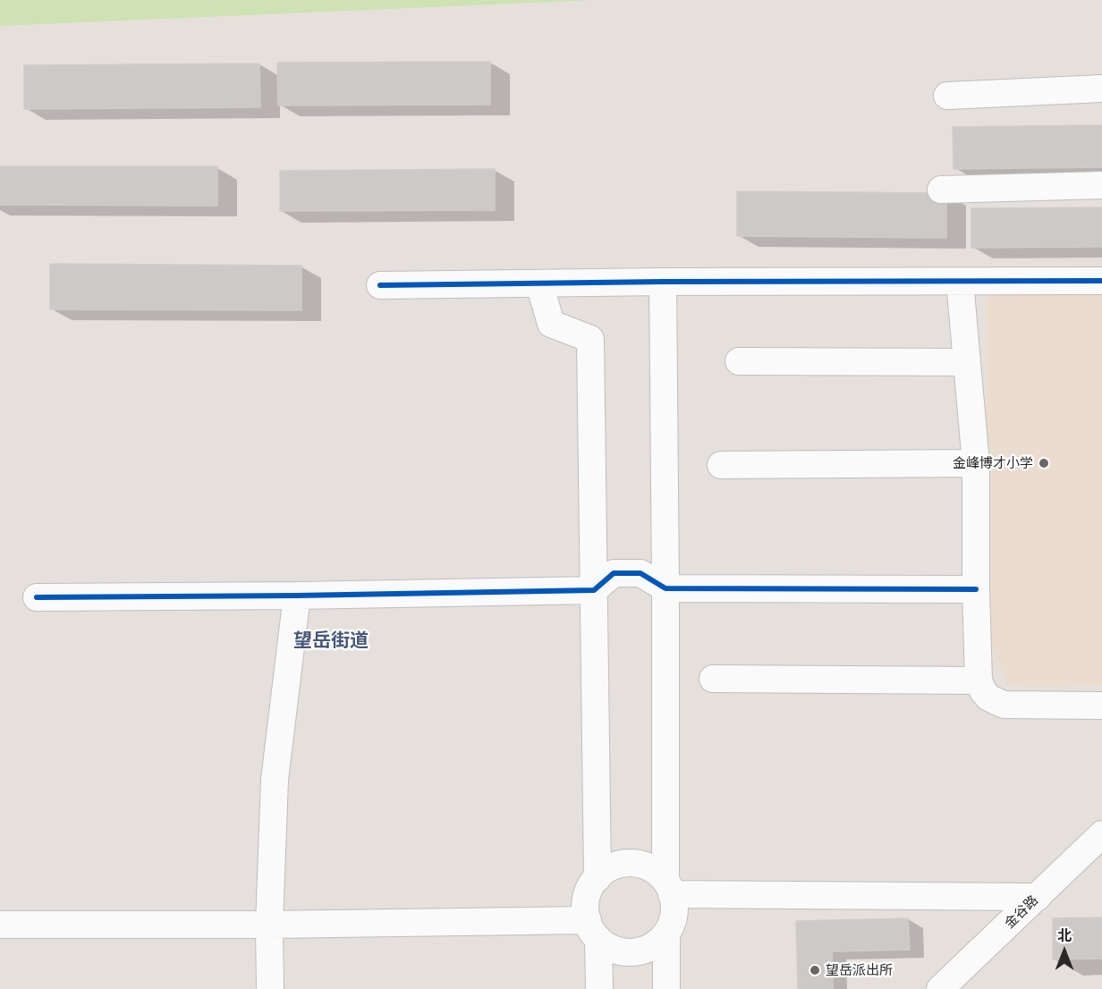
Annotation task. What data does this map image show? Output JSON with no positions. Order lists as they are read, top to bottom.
{
  "streets": {
    "street": ["金谷路"]
  },
  "districts": ["望岳街道"],
  "places": ["金峰博才小学", "望岳派出所"],
  "north": "top"
}
